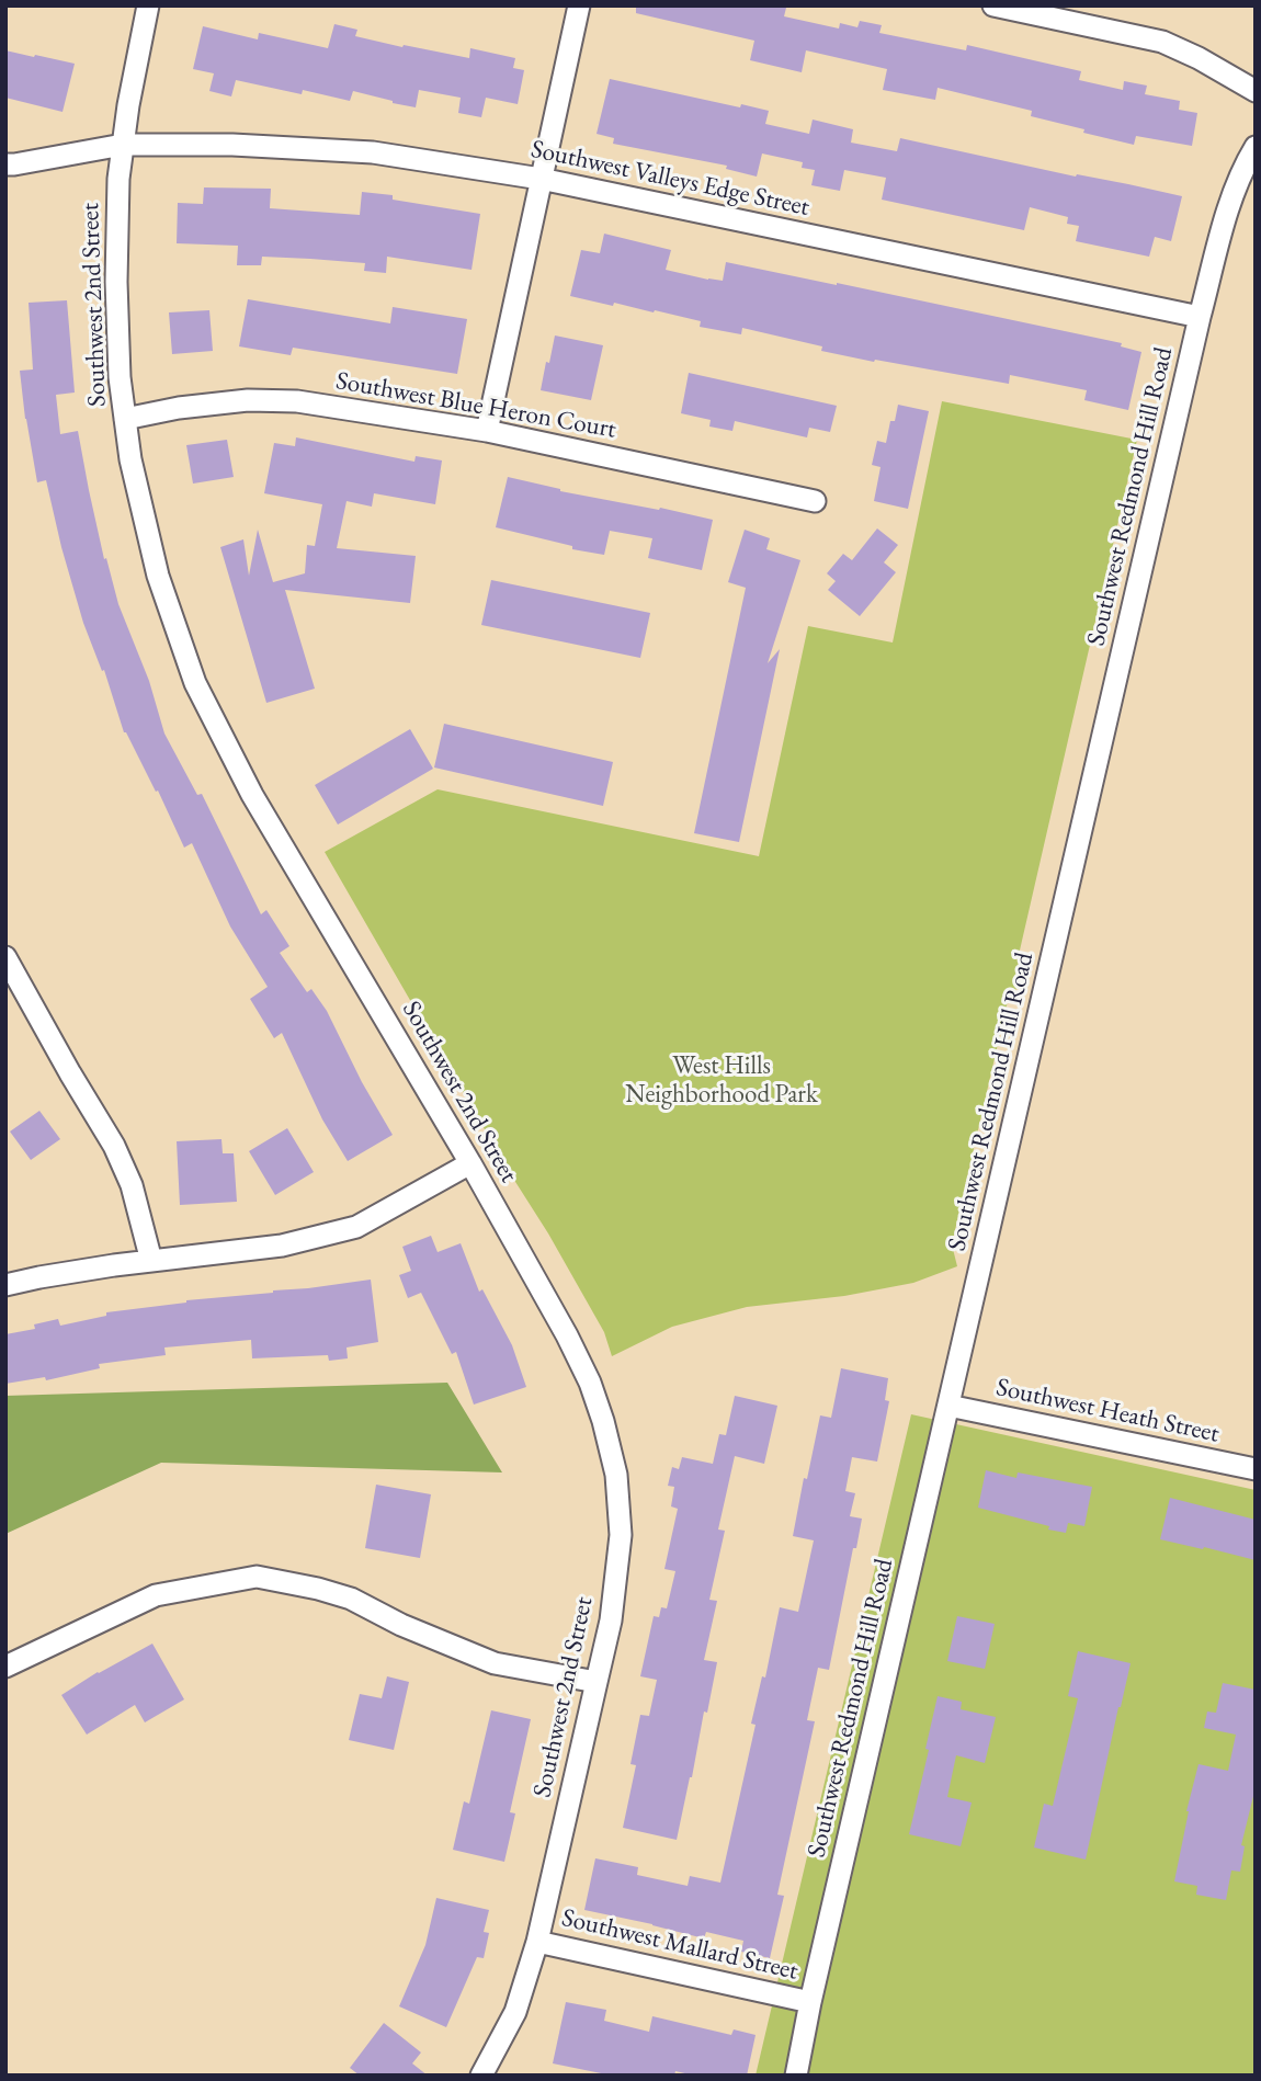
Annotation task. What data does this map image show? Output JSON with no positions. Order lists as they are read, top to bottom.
{
  "streets": {
    "street": [
      "Southwest Valleys Edge Street",
      "Southwest 2nd Street",
      "Southwest Blue Heron Court",
      "Southwest Redmond Hill Road",
      "Southwest Heath Street",
      "Southwest Mallard Street"
    ]
  },
  "crossings": [
    ["Southwest Valleys Edge Street", "Southwest 2nd Street"],
    ["Southwest Valleys Edge Street", "Southwest Redmond Hill Road"],
    ["Southwest 2nd Street", "Southwest Blue Heron Court"],
    ["Southwest 2nd Street", "Southwest Mallard Street"],
    ["Southwest Redmond Hill Road", "Southwest Heath Street"],
    ["Southwest Redmond Hill Road", "Southwest Mallard Street"]
  ],
  "parks": ["West Hills Neighborhood Park"]
}
